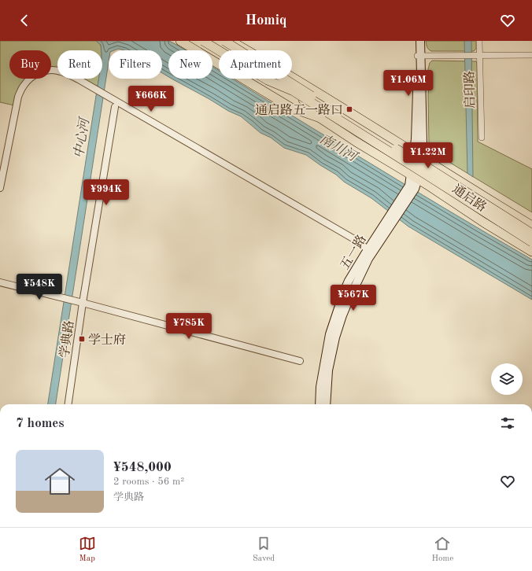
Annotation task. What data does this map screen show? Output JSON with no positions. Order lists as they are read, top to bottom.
{
  "streets": {
    "main road": ["通启路", "五一路"],
    "street": ["启印路", "学典路"]
  },
  "crossings": [
    ["通启路", "五一路"]
  ],
  "water": ["中心河", "南川河"],
  "places": {
    "transit": ["通启路五一路口", "学士府"]
  },
  "page": {
    "header": "Homiq",
    "chip": [
      "Buy",
      "Rent",
      "Filters",
      "New",
      "Apartment"
    ],
    "price": [
      "¥1.06M",
      "¥666K",
      "¥1.22M",
      "¥994K",
      "¥548K",
      "¥567K",
      "¥785K"
    ],
    "heading": "7 homes",
    "list": [
      {
        "name": "¥548,000",
        "note": "2 rooms · 56 m² · 学典路"
      }
    ],
    "tabs": ["Map", "Saved", "Home"]
  }
}
